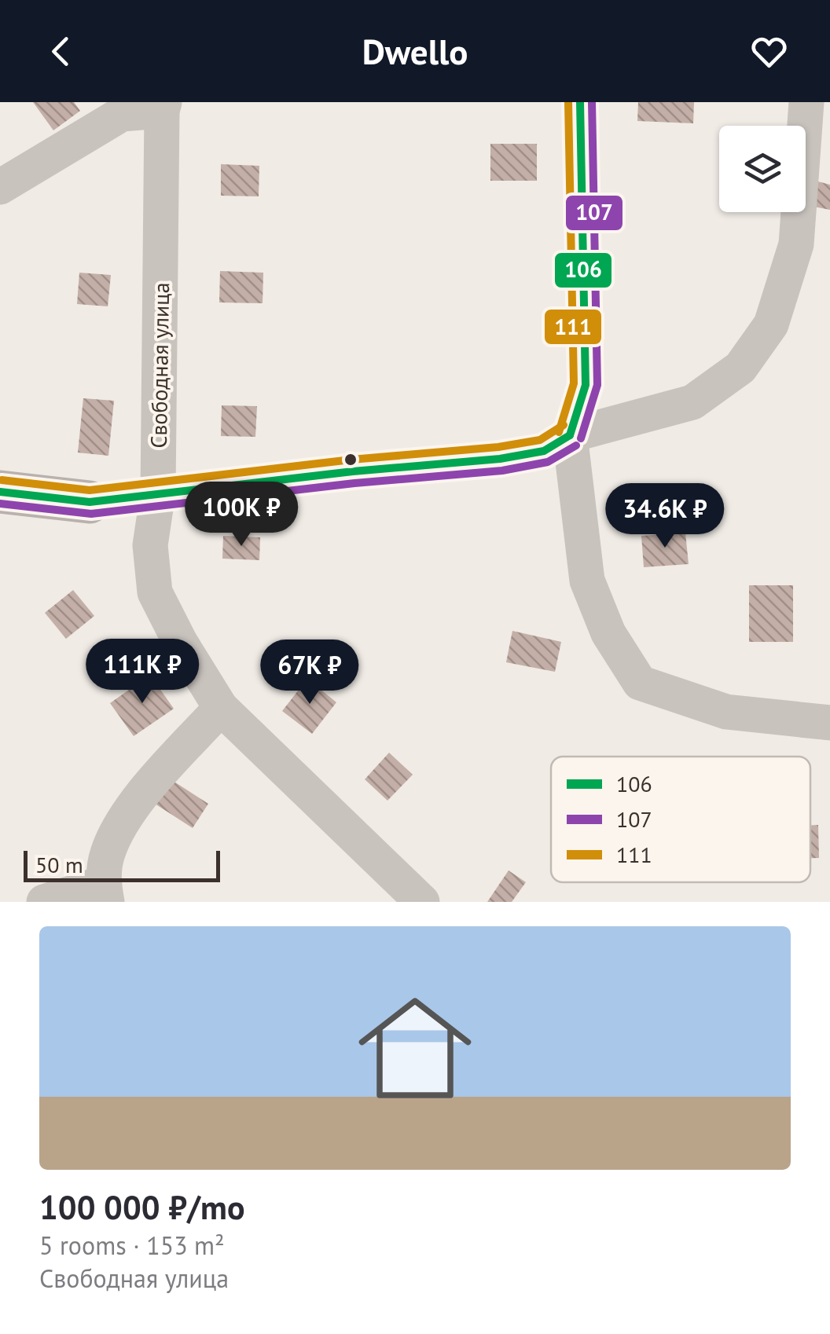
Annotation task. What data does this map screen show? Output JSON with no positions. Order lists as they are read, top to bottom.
{
  "streets": {
    "street": ["Свободная улица"]
  },
  "lines": ["transit line 106", "transit line 107", "transit line 111"],
  "legend": ["106", "107", "111"],
  "scale_bar": "50 m",
  "page": {
    "header": "Dwello",
    "price": [
      "100K ₽",
      "34.6K ₽",
      "111K ₽",
      "67K ₽"
    ],
    "scale": "50 m",
    "list": [
      {
        "name": "100 000 ₽/mo",
        "note": "5 rooms · 153 m² · Свободная улица"
      }
    ]
  }
}
